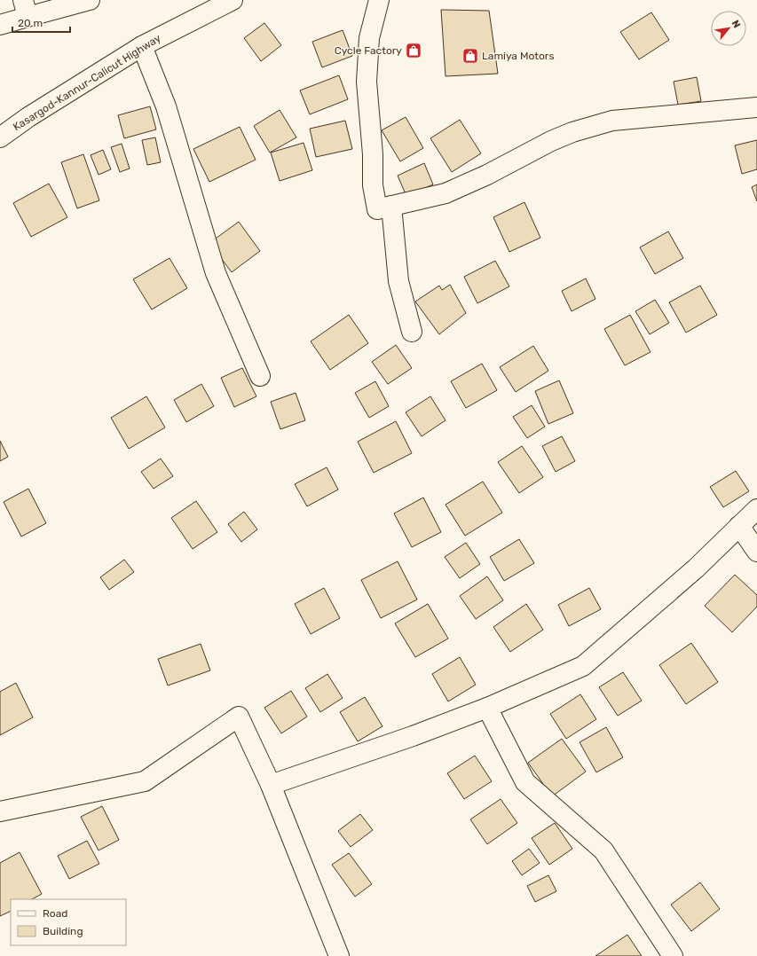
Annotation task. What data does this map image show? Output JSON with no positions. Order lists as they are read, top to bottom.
{
  "streets": {
    "main road": ["Kasargod-Kannur-Calicut Highway"]
  },
  "places": {
    "shop": ["Cycle Factory", "Lamiya Motors"]
  },
  "legend": ["Road", "Building"],
  "scale_bar": "20 m",
  "north": "top right"
}
